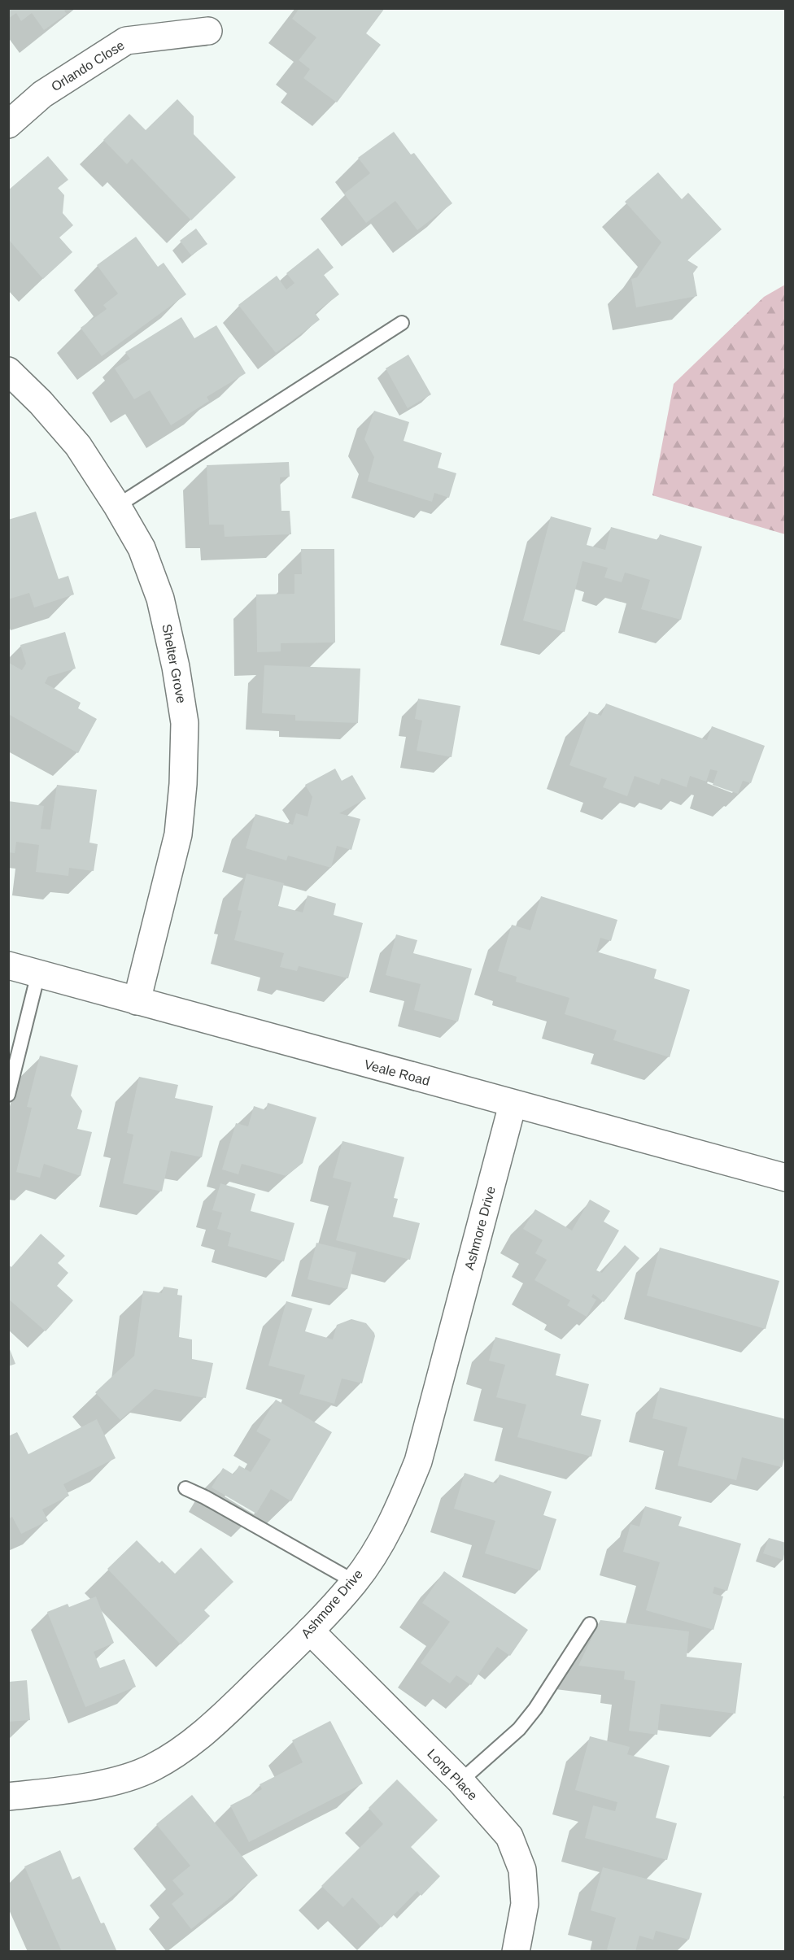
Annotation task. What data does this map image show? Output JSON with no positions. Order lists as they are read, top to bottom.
{
  "streets": {
    "street": [
      "Orlando Close",
      "Shelter Grove",
      "Veale Road",
      "Ashmore Drive",
      "Long Place"
    ]
  },
  "crossings": [
    ["Shelter Grove", "Veale Road"],
    ["Veale Road", "Ashmore Drive"],
    ["Ashmore Drive", "Long Place"]
  ]
}
